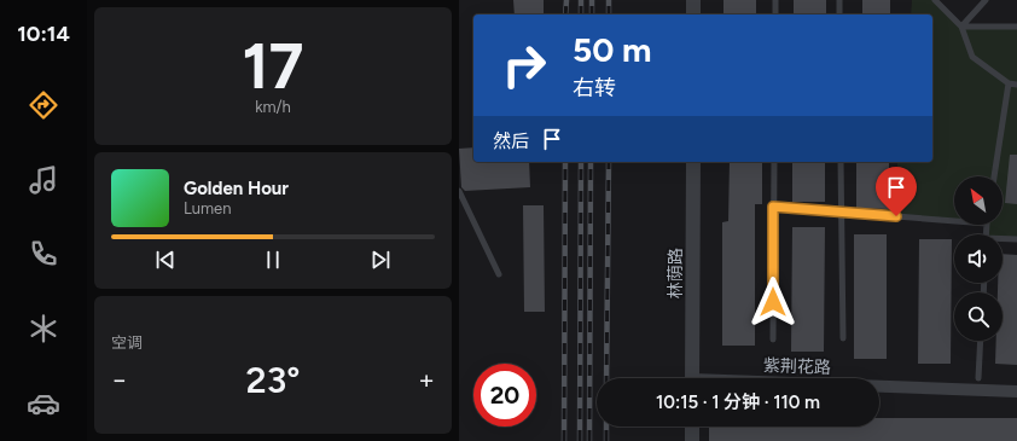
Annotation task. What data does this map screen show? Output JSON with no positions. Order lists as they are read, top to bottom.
{
  "streets": {
    "street": ["林荫路", "紫荆花路"]
  },
  "north": "top left",
  "page": {
    "tabs": "10:14",
    "tile": [
      ["17", "km/h"],
      "空调"
    ],
    "turn": ["50 m", "右转"],
    "then": "然后",
    "song": ["Golden Hour", "Lumen"],
    "heat": ["−", "23°", "+"],
    "limit": "20",
    "trip": "10:15 · 1 分钟 · 110 m"
  }
}
